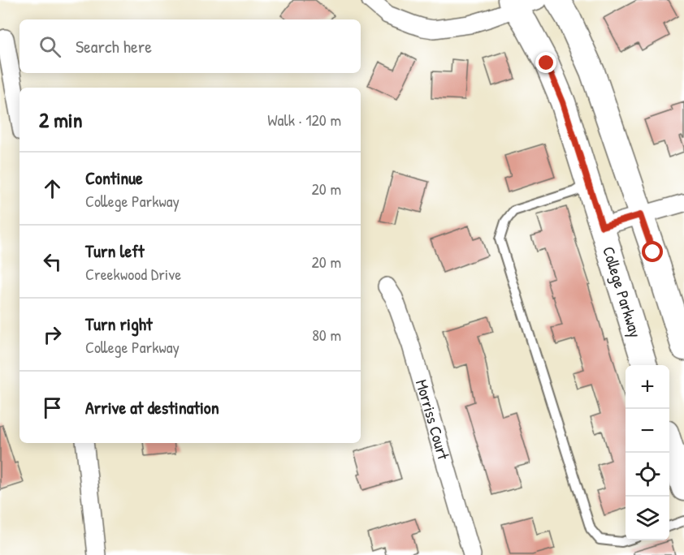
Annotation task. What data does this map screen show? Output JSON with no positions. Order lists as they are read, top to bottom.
{
  "streets": {
    "main road": ["College Parkway"],
    "street": ["Morriss Court"]
  },
  "page": {
    "search": "Search here",
    "heading": ["2 min", "Walk · 120 m"],
    "list": [
      ["Continue", "College Parkway", "20 m"],
      ["Turn left", "Creekwood Drive", "20 m"],
      ["Turn right", "College Parkway", "80 m"],
      "Arrive at destination"
    ],
    "map_buttons": ["+", "−"]
  }
}
